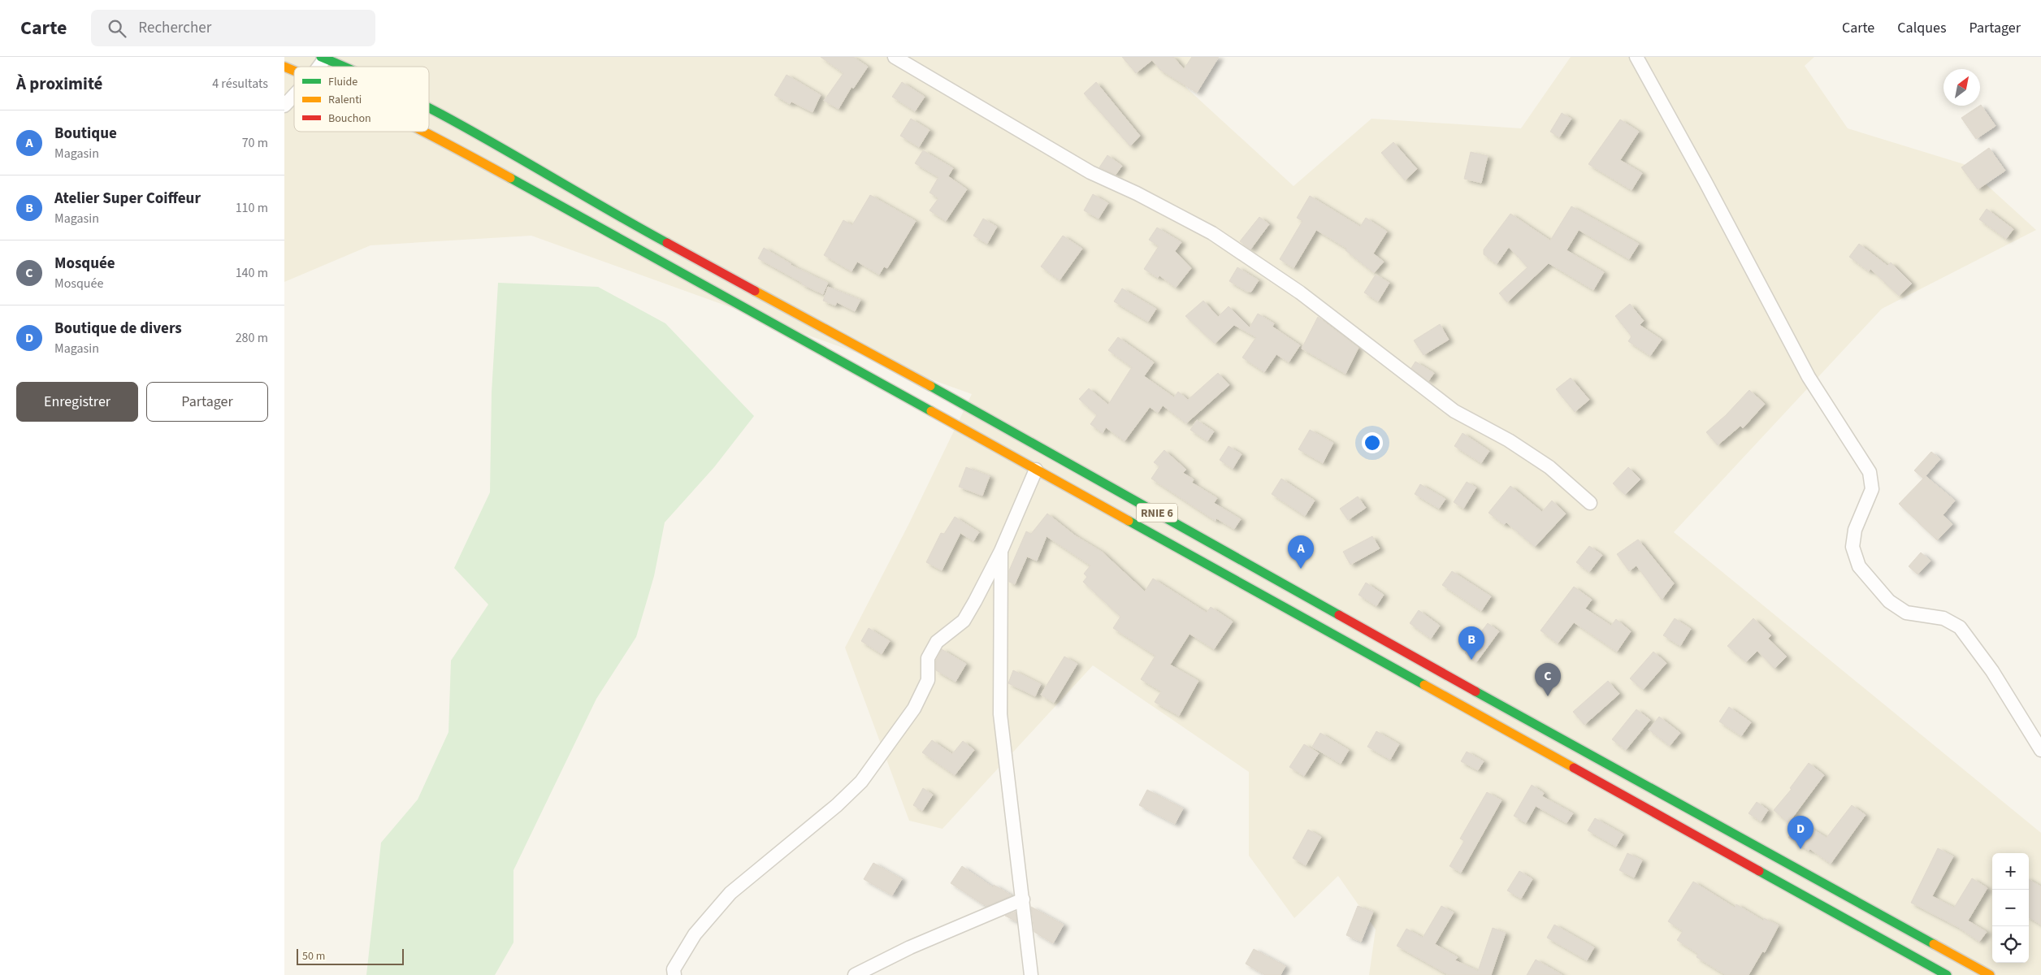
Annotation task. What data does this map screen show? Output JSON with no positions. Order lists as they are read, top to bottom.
{
  "streets": {
    "main road": ["RNIE 6"]
  },
  "legend": ["Fluide", "Ralenti", "Bouchon"],
  "scale_bar": "50 m",
  "north": "top right",
  "page": {
    "header": "Carte",
    "search": "Rechercher",
    "nav": ["Carte", "Calques", "Partager"],
    "heading": ["À proximité", "4 résultats"],
    "list": [
      {
        "mark": "A",
        "name": "Boutique",
        "note": "Magasin",
        "value": "70 m"
      },
      {
        "mark": "B",
        "name": "Atelier Super Coiffeur",
        "note": "Magasin",
        "value": "110 m"
      },
      {
        "mark": "C",
        "name": "Mosquée",
        "note": "Mosquée",
        "value": "140 m"
      },
      {
        "mark": "D",
        "name": "Boutique de divers",
        "note": "Magasin",
        "value": "280 m"
      }
    ],
    "buttons": ["Enregistrer", "Partager"],
    "pins": [
      "A",
      "B",
      "C",
      "D"
    ],
    "map_buttons": ["+", "−"],
    "scale": "50 m"
  }
}
